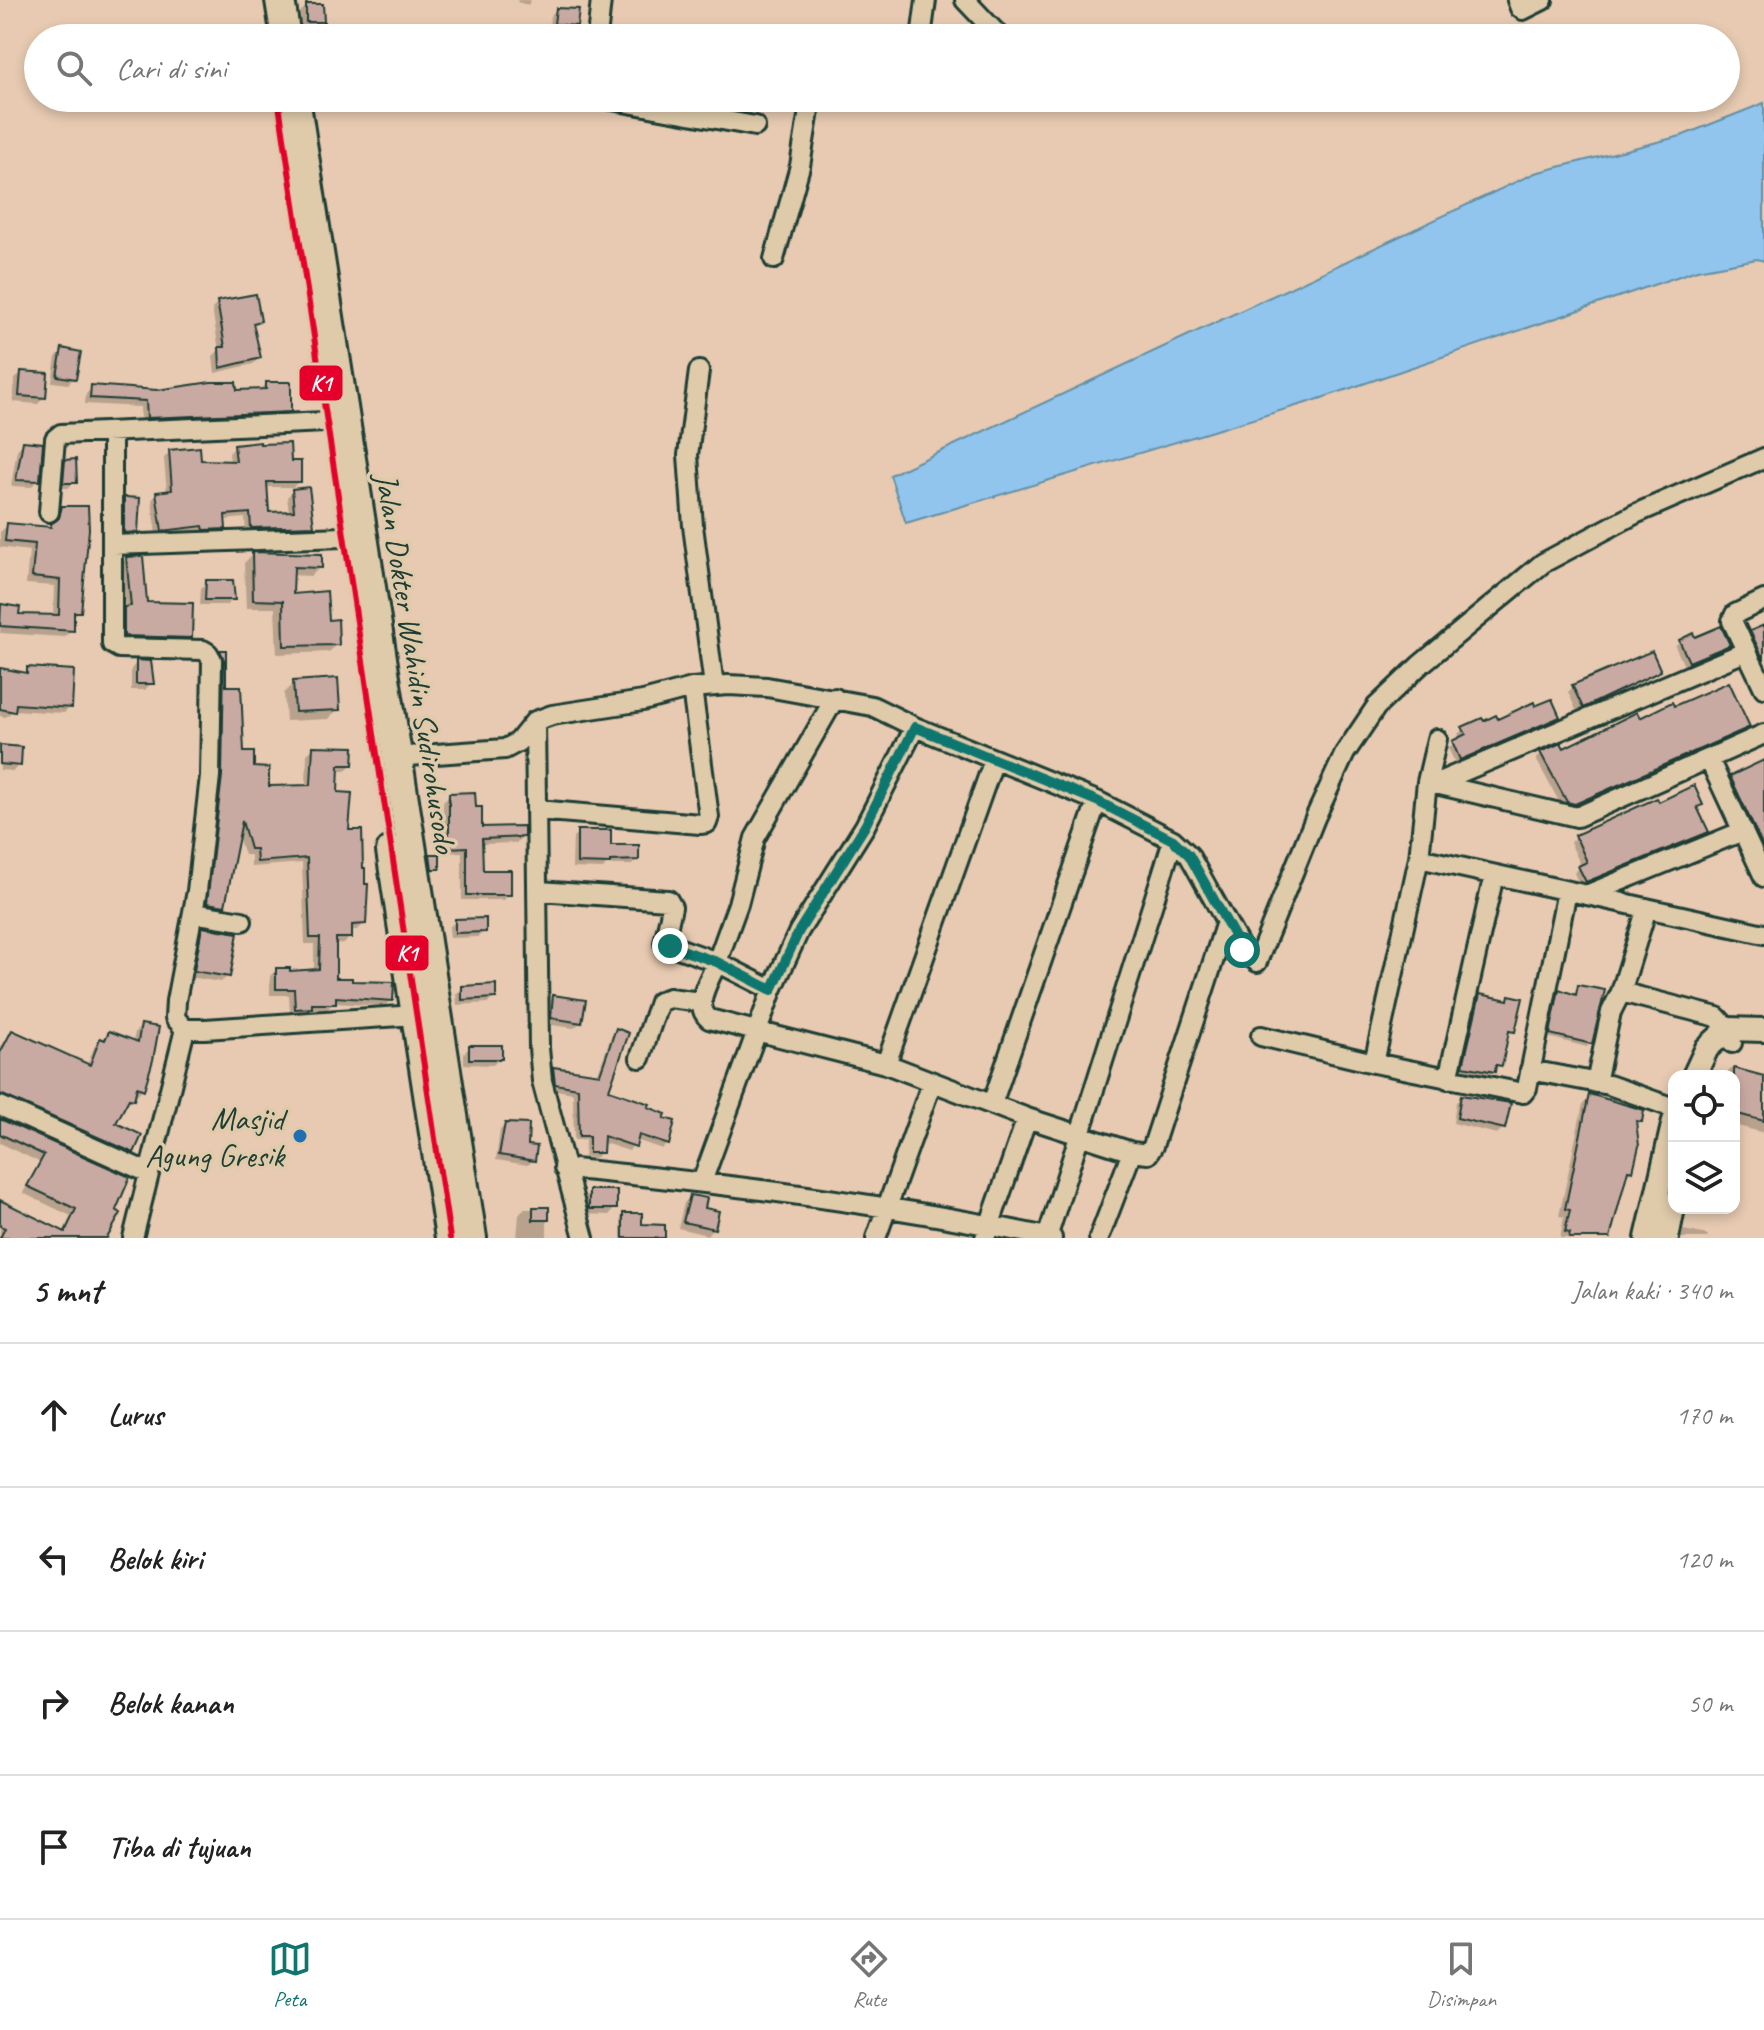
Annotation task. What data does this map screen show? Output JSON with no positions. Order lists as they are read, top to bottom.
{
  "streets": {
    "highway": ["Jalan Dokter Wahidin Sudirohusodo"]
  },
  "places": ["Masjid Agung Gresik"],
  "lines": ["transit line K1"],
  "page": {
    "search": "Cari di sini",
    "heading": ["5 mnt", "Jalan kaki · 340 m"],
    "list": [
      ["Lurus", "170 m"],
      ["Belok kiri", "120 m"],
      ["Belok kanan", "50 m"],
      "Tiba di tujuan"
    ],
    "nav": ["Peta", "Rute", "Disimpan"]
  }
}
